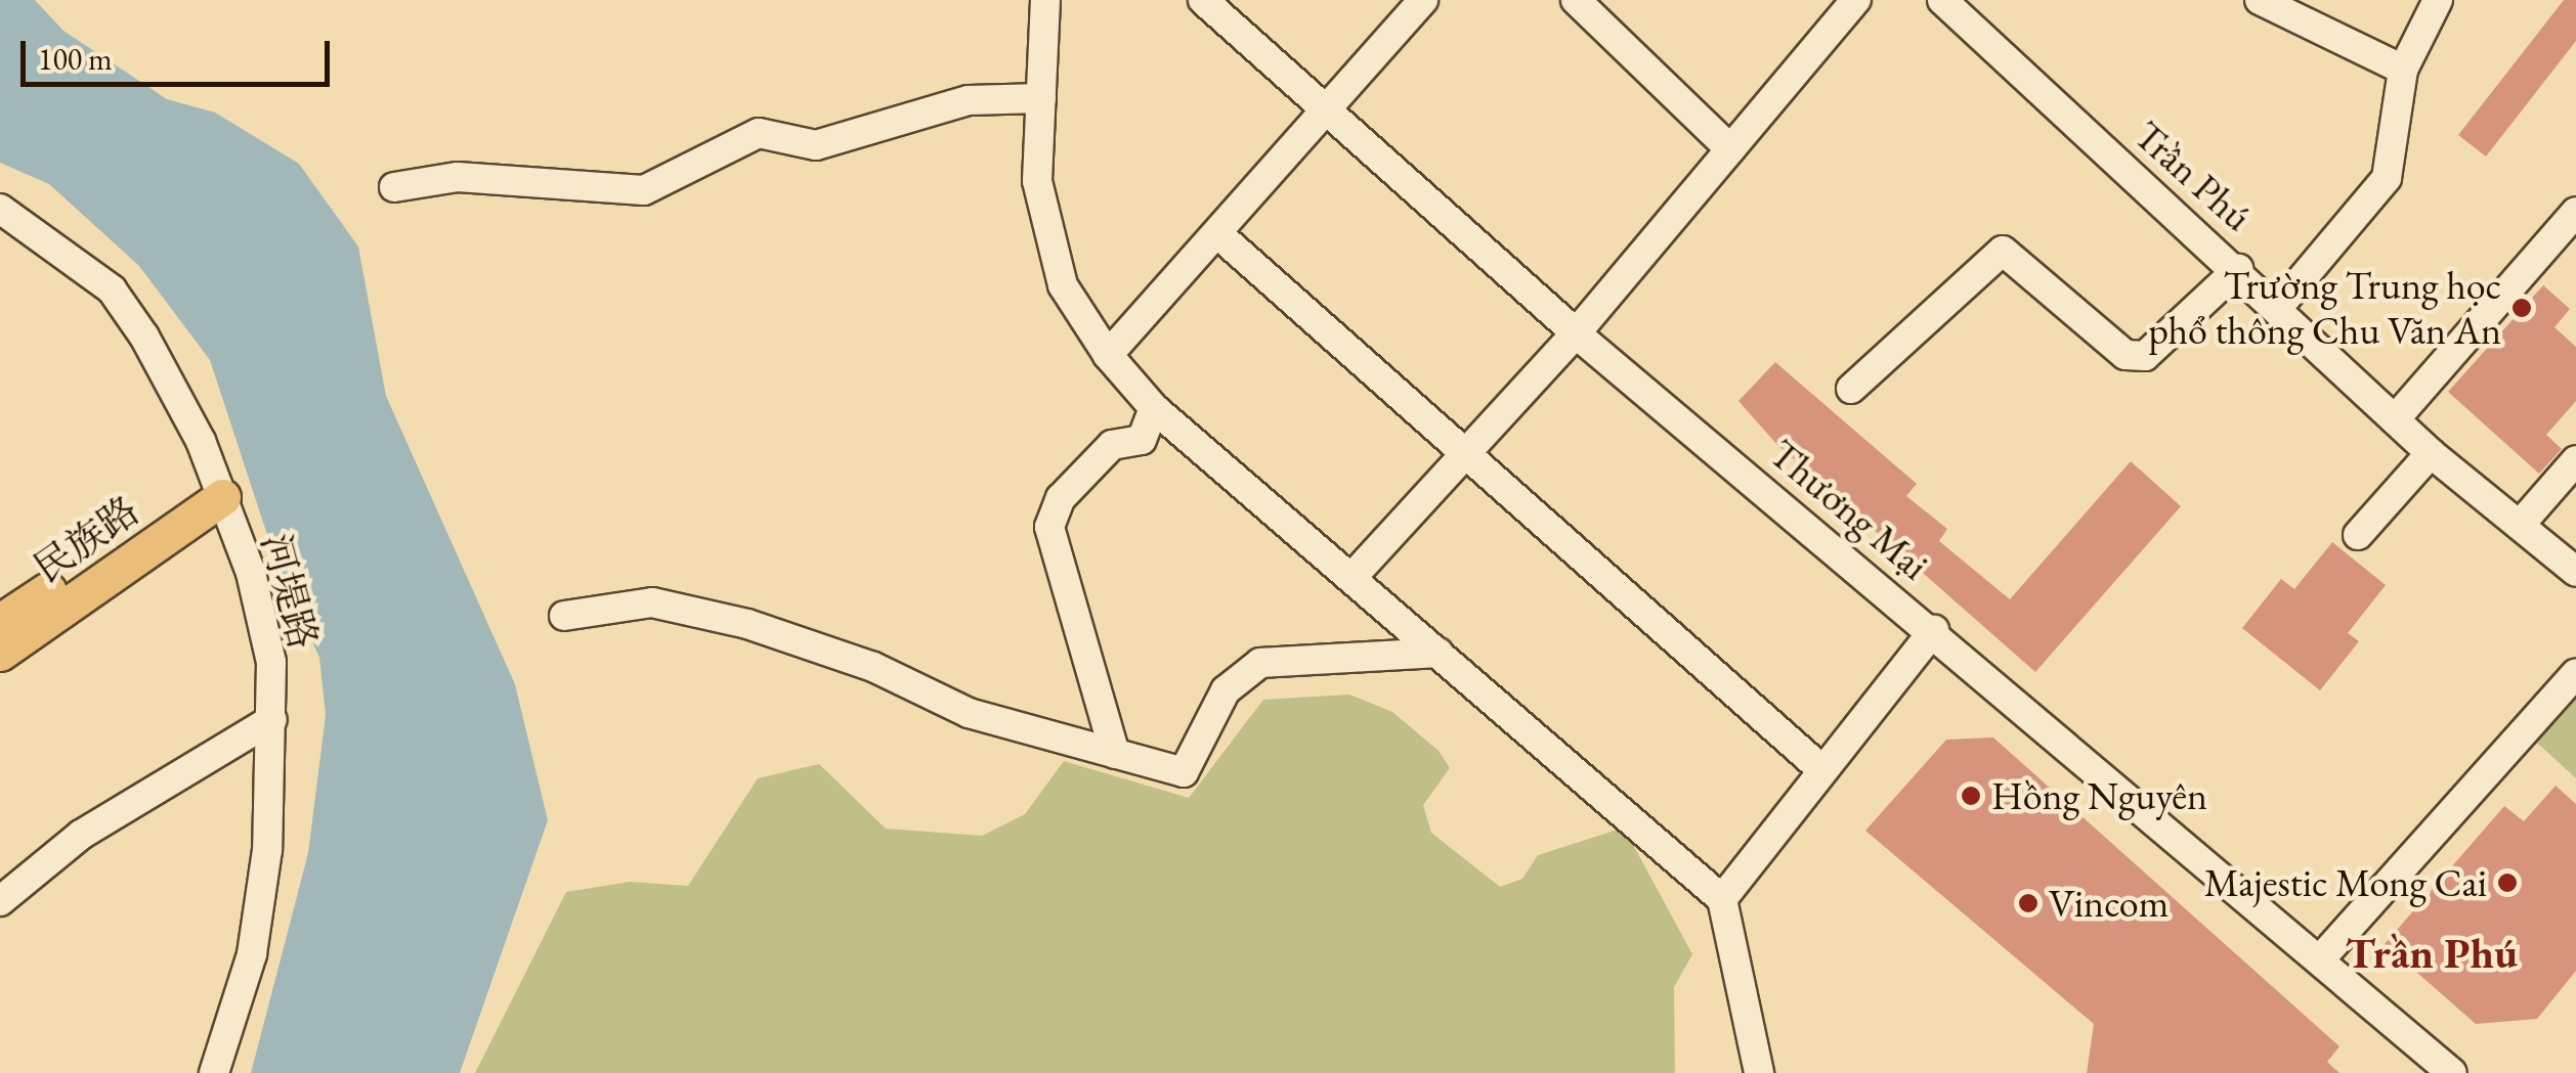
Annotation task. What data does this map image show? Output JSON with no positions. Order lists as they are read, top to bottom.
{
  "streets": {
    "main road": ["民族路"],
    "street": ["Trần Phú", "Thương Mại", "河堤路"]
  },
  "crossings": [
    ["民族路", "河堤路"]
  ],
  "districts": ["Trần Phú"],
  "places": [
    "Trường Trung học phổ thông Chu Văn An",
    "Hồng Nguyên",
    "Majestic Mong Cai",
    "Vincom"
  ],
  "scale_bar": "100 m"
}
